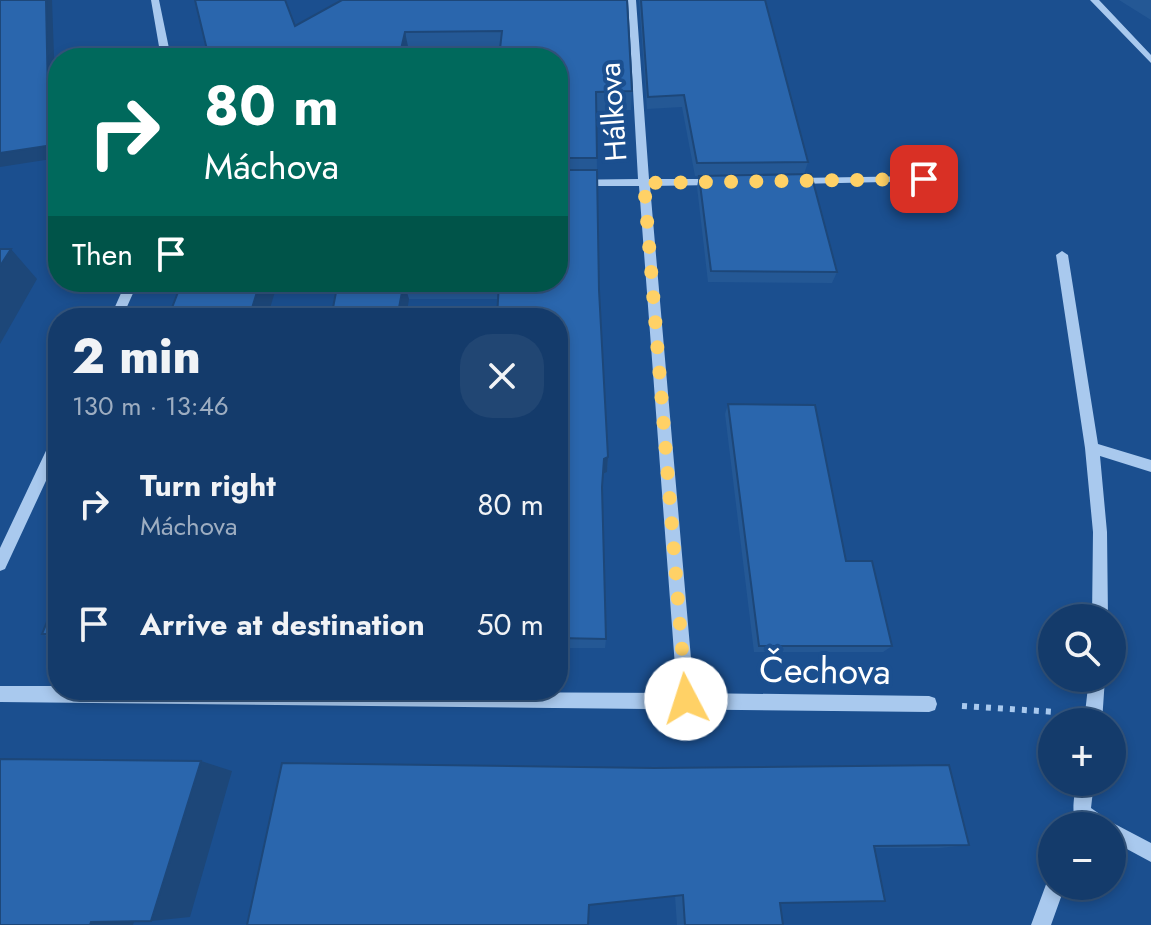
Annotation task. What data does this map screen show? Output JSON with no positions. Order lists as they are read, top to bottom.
{
  "streets": {
    "street": ["Hálkova", "Čechova"]
  },
  "crossings": [
    ["Hálkova", "Čechova"]
  ],
  "page": {
    "turn": ["80 m", "Máchova"],
    "then": "Then",
    "heading": ["2 min", "130 m · 13:46"],
    "list": [
      {
        "name": "Turn right",
        "note": "Máchova",
        "value": "80 m"
      },
      {
        "name": "Arrive at destination",
        "value": "50 m"
      }
    ],
    "map_buttons": ["+", "−"]
  }
}
